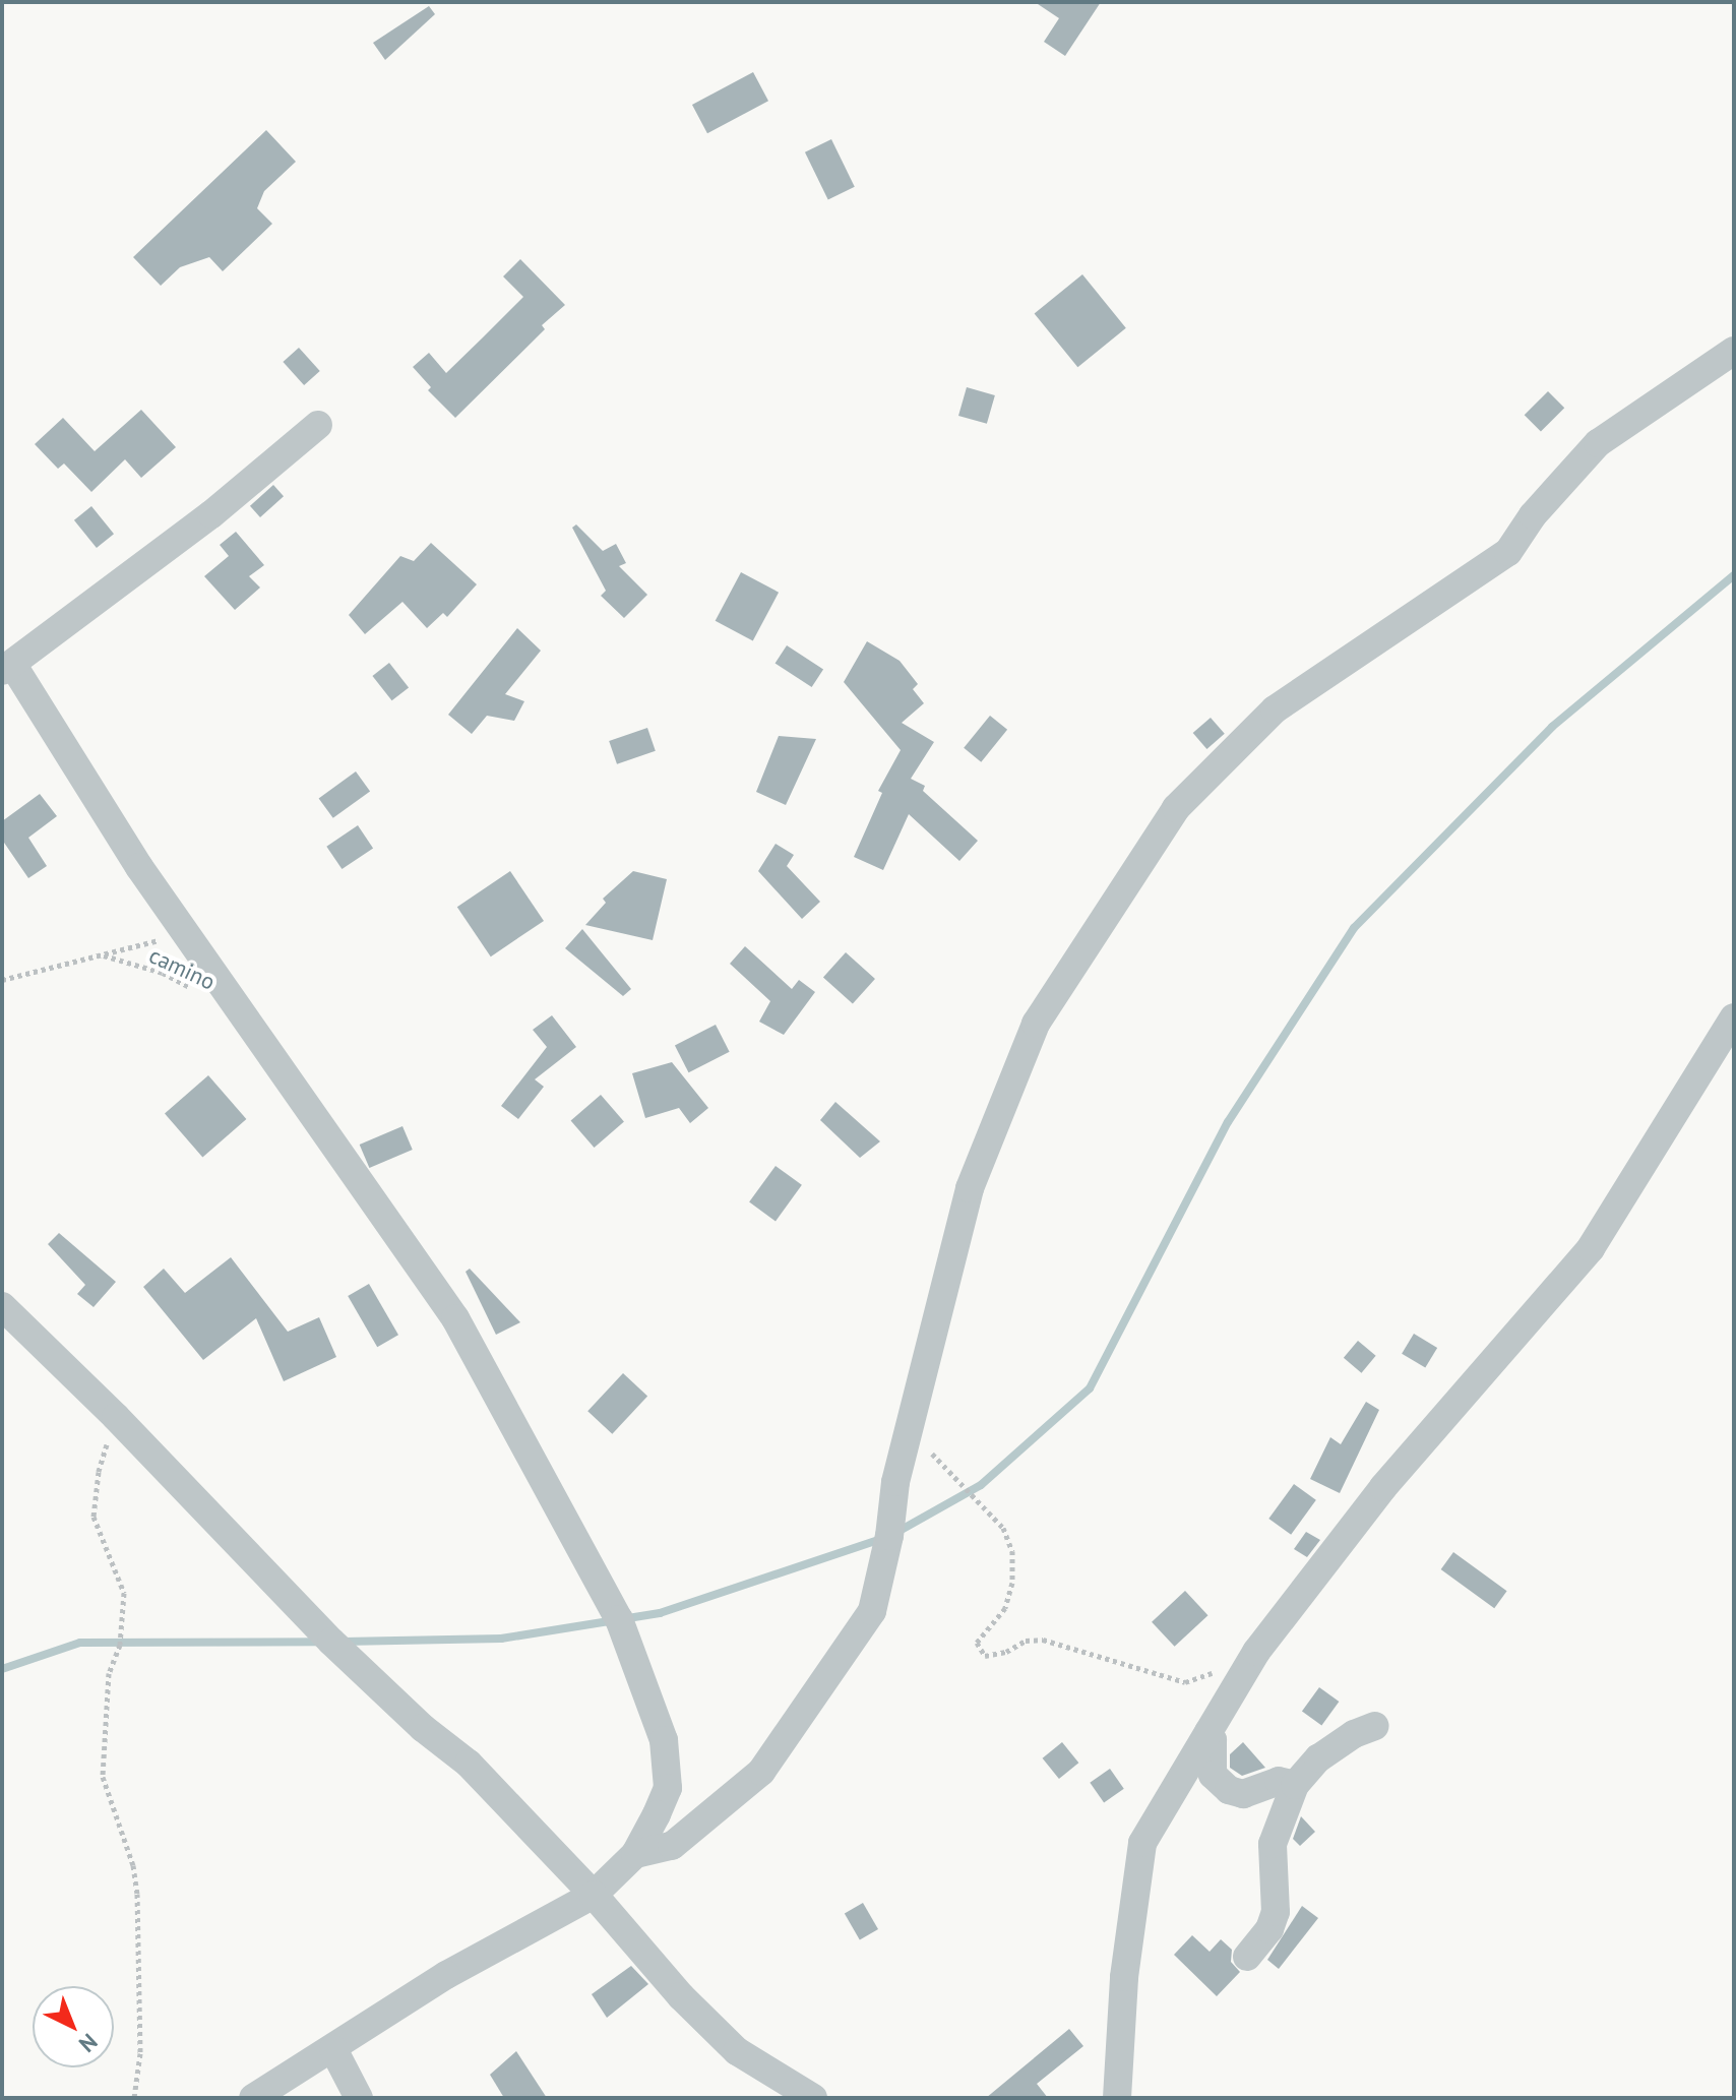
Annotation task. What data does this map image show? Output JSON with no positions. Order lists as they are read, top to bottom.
{
  "streets": {
    "path": ["camino"]
  },
  "north": "bottom right"
}
